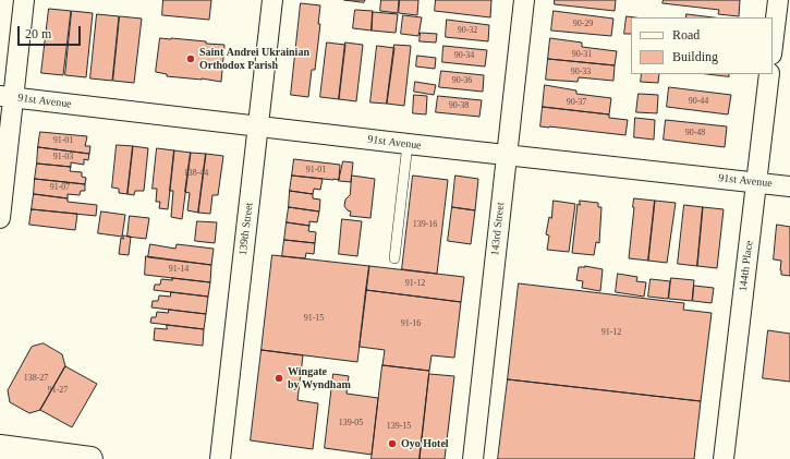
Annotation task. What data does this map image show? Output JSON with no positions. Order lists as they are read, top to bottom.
{
  "streets": {
    "street": [
      "91st Avenue",
      "139th Street",
      "143rd Street",
      "144th Place"
    ]
  },
  "crossings": [
    ["91st Avenue", "139th Street"],
    ["91st Avenue", "143rd Street"],
    ["91st Avenue", "144th Place"]
  ],
  "places": ["Saint Andrei Ukrainian Orthodox Parish", "Wingate by Wyndham", "Oyo Hotel"],
  "house_numbers": [
    "90-29",
    "90-32",
    "90-31",
    "90-34",
    "90-33",
    "90-36",
    "90-44",
    "90-37",
    "90-38",
    "90-48",
    "91-01",
    "91-03",
    "91-01",
    "138-44",
    "91-07",
    "139-16",
    "91-14",
    "91-12",
    "91-15",
    "91-16",
    "91-12",
    "138-27",
    "91-27",
    "139-05",
    "139-15"
  ],
  "legend": ["Road", "Building"],
  "scale_bar": "20 m"
}
